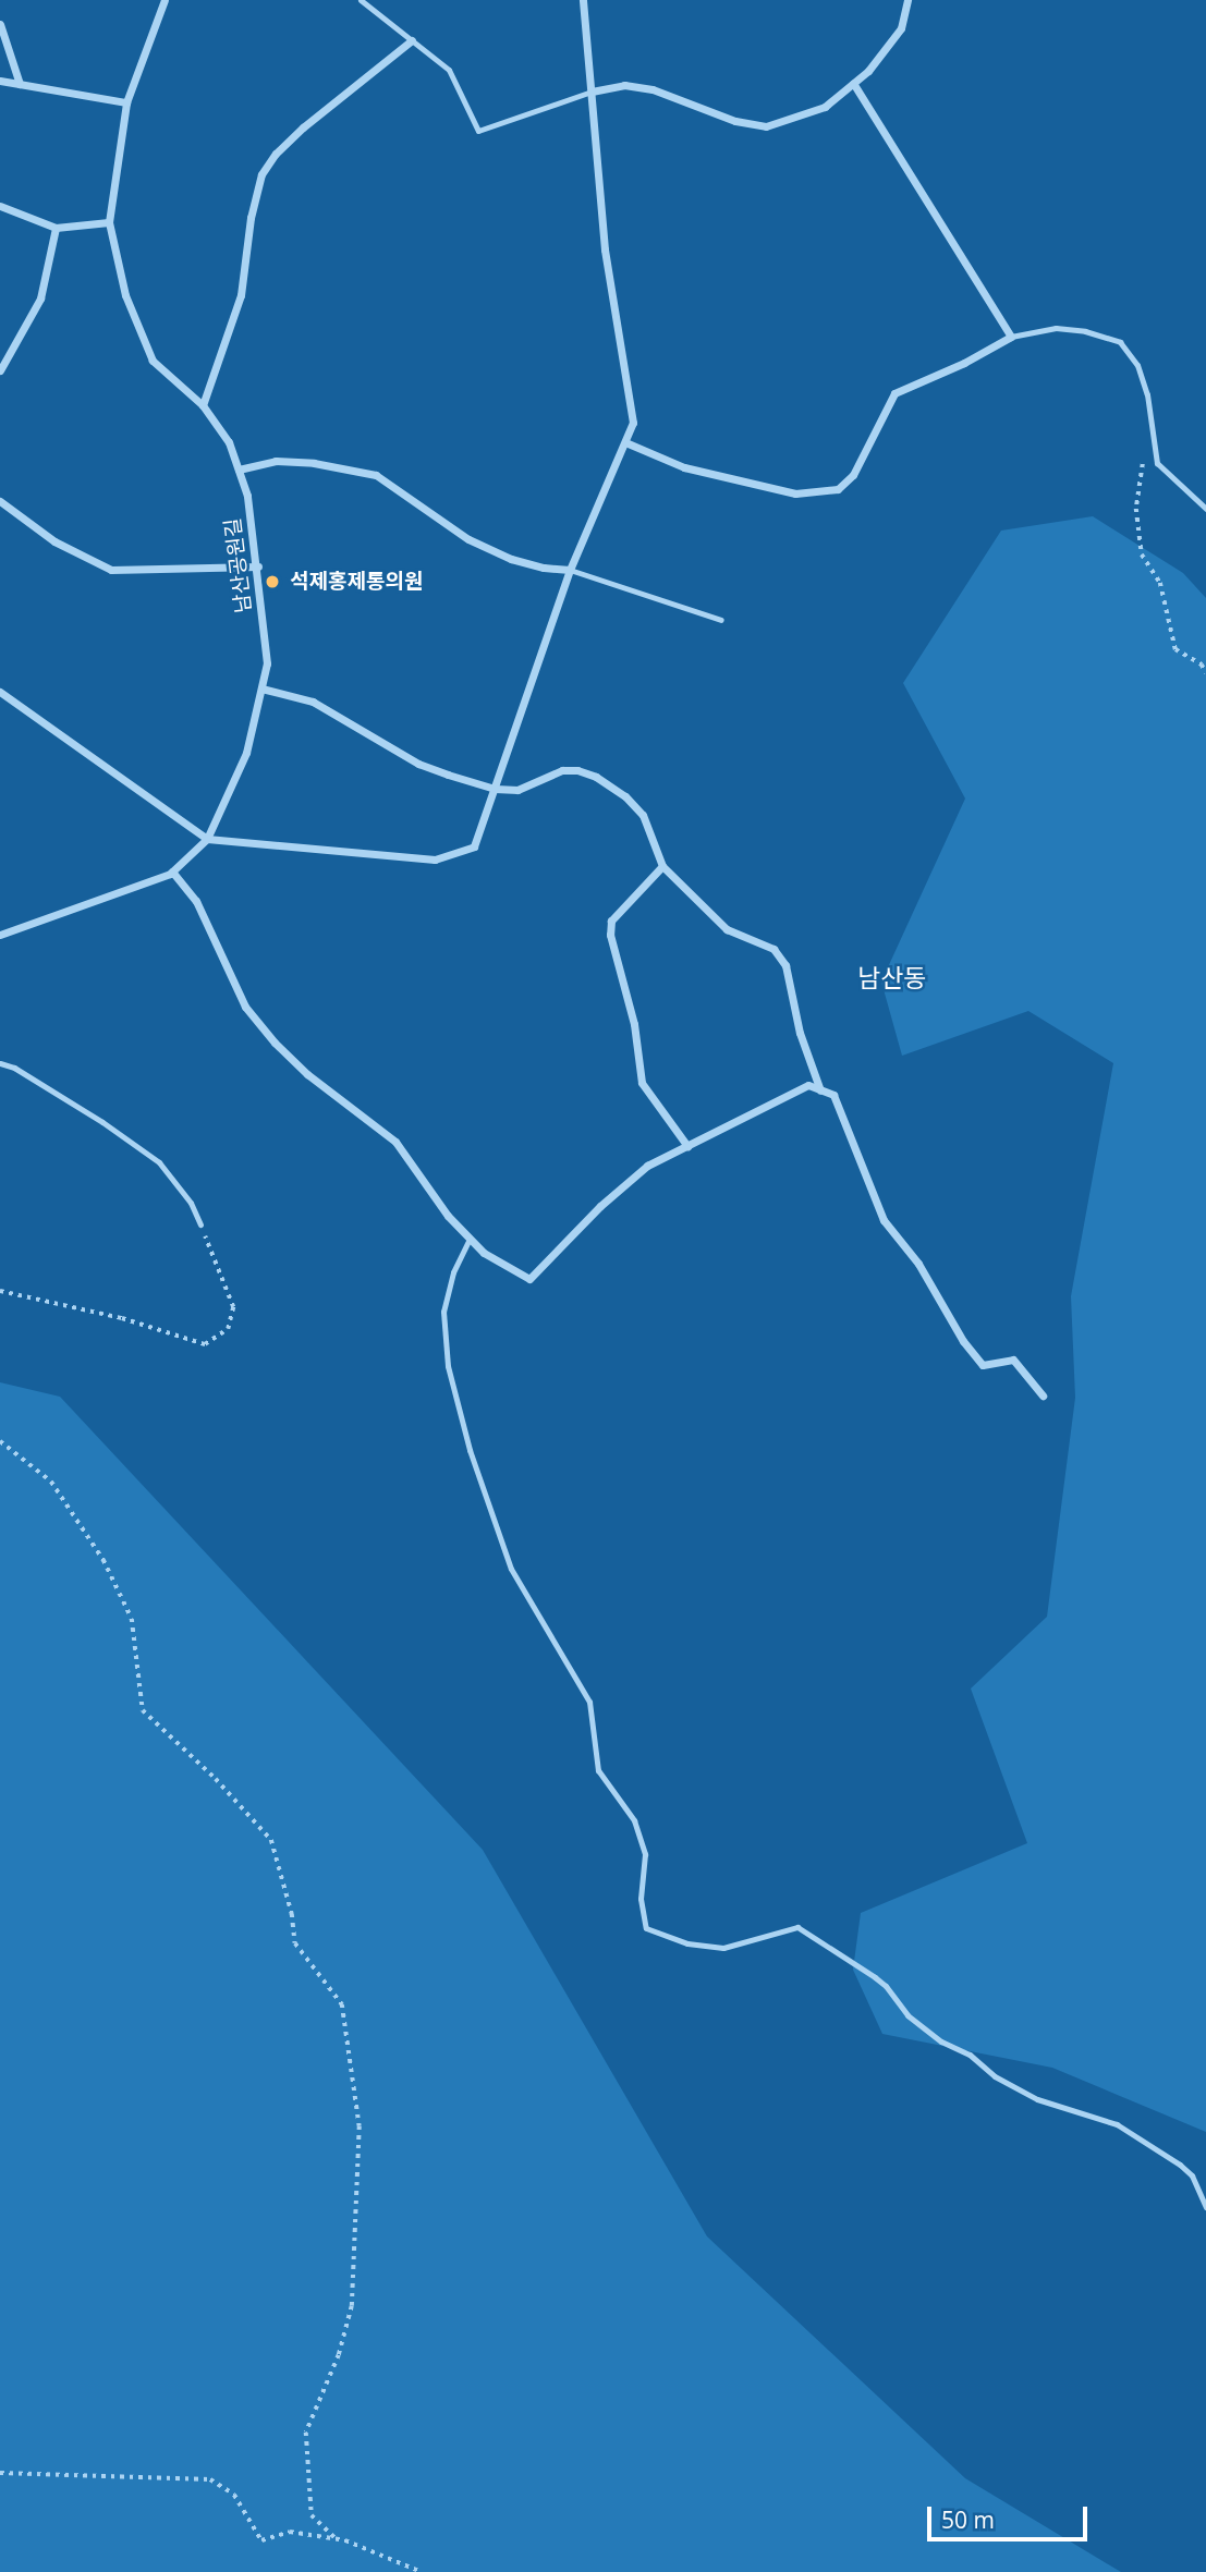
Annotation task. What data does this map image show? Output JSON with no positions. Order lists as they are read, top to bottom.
{
  "streets": {
    "street": ["남산공원길"]
  },
  "districts": ["남산동"],
  "places": ["석제홍제통의원"],
  "scale_bar": "50 m"
}
